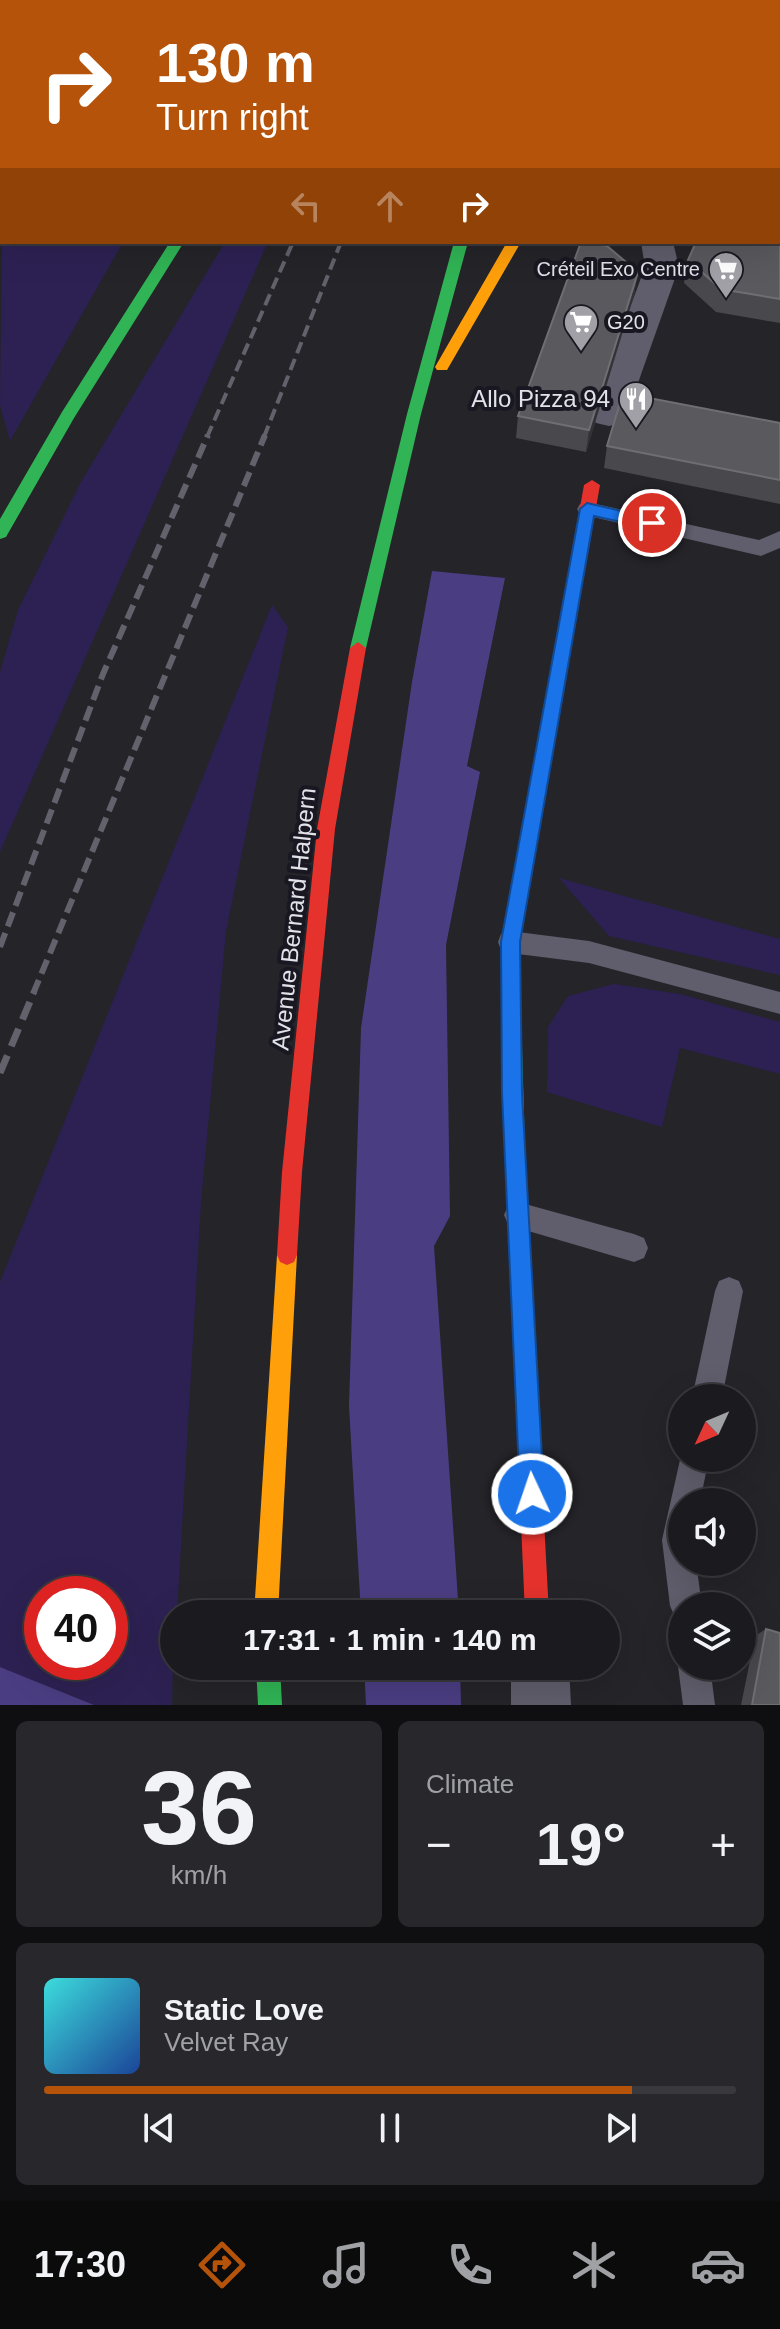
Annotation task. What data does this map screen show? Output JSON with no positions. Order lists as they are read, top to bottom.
{
  "streets": {
    "main road": ["Avenue Bernard Halpern"]
  },
  "places": {
    "supermarket": ["Créteil Exo Centre", "G20"],
    "restaurant": ["Allo Pizza 94"]
  },
  "north": "bottom left",
  "page": {
    "turn": ["130 m", "Turn right"],
    "limit": "40",
    "trip": "17:31 · 1 min · 140 m",
    "tile": [
      ["36", "km/h"],
      "Climate"
    ],
    "heat": ["−", "19°", "+"],
    "song": ["Static Love", "Velvet Ray"],
    "tabs": "17:30"
  }
}
